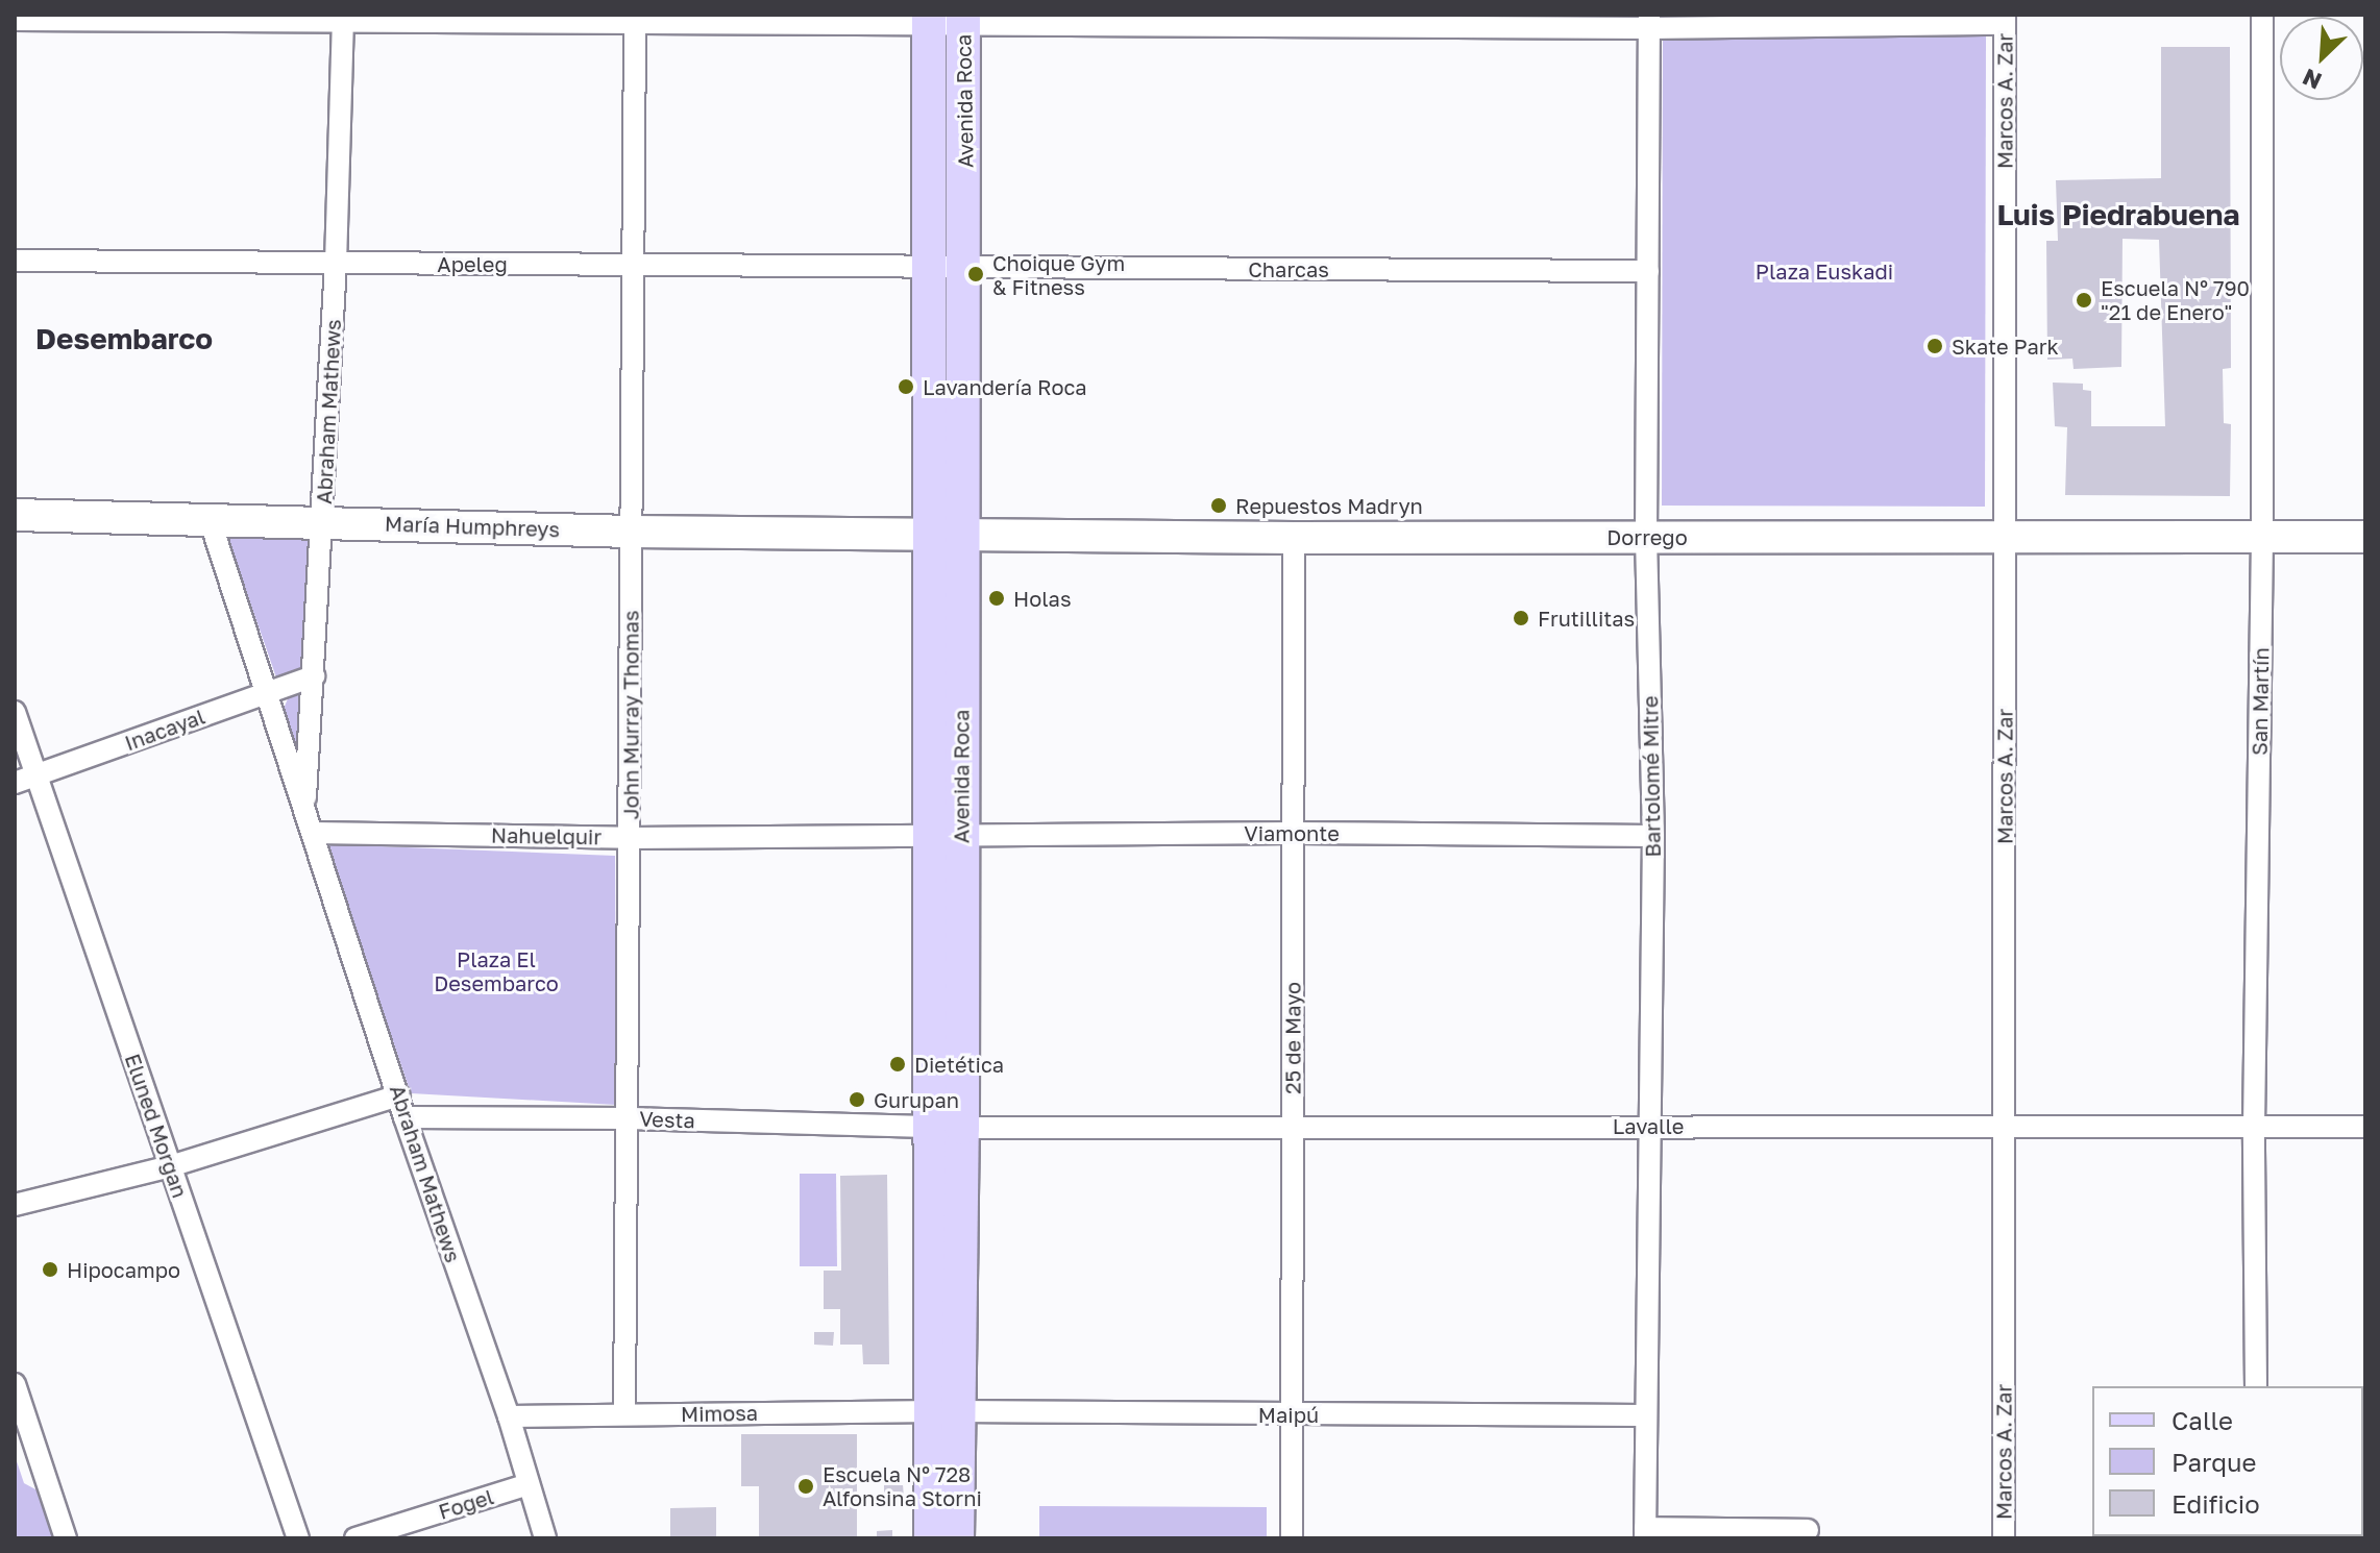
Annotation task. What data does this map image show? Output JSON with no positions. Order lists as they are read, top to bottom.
{
  "streets": {
    "main road": ["Avenida Roca", "María Humphreys", "Dorrego"],
    "street": [
      "Marcos A. Zar",
      "Apeleg",
      "Charcas",
      "Abraham Mathews",
      "San Martín",
      "John Murray Thomas",
      "Inacayal",
      "Bartolomé Mitre",
      "Viamonte",
      "Nahuelquir",
      "25 de Mayo",
      "Vesta",
      "Eluned Morgan",
      "Lavalle",
      "Mimosa",
      "Maipú",
      "Fogel"
    ]
  },
  "crossings": [
    ["Avenida Roca", "Apeleg"],
    ["Avenida Roca", "Charcas"],
    ["Avenida Roca", "María Humphreys"],
    ["Avenida Roca", "Dorrego"],
    ["Avenida Roca", "Viamonte"],
    ["Avenida Roca", "Nahuelquir"],
    ["Avenida Roca", "Vesta"],
    ["Avenida Roca", "Lavalle"],
    ["Avenida Roca", "Mimosa"],
    ["Avenida Roca", "Maipú"],
    ["Marcos A. Zar", "Dorrego"],
    ["Marcos A. Zar", "Lavalle"],
    ["Apeleg", "Charcas"],
    ["Apeleg", "Abraham Mathews"],
    ["Apeleg", "John Murray Thomas"],
    ["Charcas", "Bartolomé Mitre"],
    ["Abraham Mathews", "María Humphreys"],
    ["Abraham Mathews", "Inacayal"],
    ["Abraham Mathews", "Nahuelquir"],
    ["Abraham Mathews", "Vesta"],
    ["Abraham Mathews", "Mimosa"],
    ["Abraham Mathews", "Fogel"],
    ["María Humphreys", "Dorrego"],
    ["María Humphreys", "John Murray Thomas"],
    ["Dorrego", "San Martín"],
    ["Dorrego", "Bartolomé Mitre"],
    ["Dorrego", "25 de Mayo"],
    ["San Martín", "Lavalle"],
    ["John Murray Thomas", "Nahuelquir"],
    ["John Murray Thomas", "Vesta"],
    ["John Murray Thomas", "Mimosa"],
    ["Inacayal", "Eluned Morgan"],
    ["Bartolomé Mitre", "Viamonte"],
    ["Bartolomé Mitre", "Lavalle"],
    ["Bartolomé Mitre", "Maipú"],
    ["Viamonte", "Nahuelquir"],
    ["Viamonte", "25 de Mayo"],
    ["25 de Mayo", "Lavalle"],
    ["25 de Mayo", "Maipú"],
    ["Vesta", "Lavalle"],
    ["Mimosa", "Maipú"]
  ],
  "districts": ["Luis Piedrabuena", "Desembarco"],
  "parks": ["Plaza Euskadi", "Plaza El Desembarco"],
  "places": [
    "Choique Gym & Fitness",
    "Escuela Nº 790 \"21 de Enero\"",
    "Skate Park",
    "Lavandería Roca",
    "Repuestos Madryn",
    "Holas",
    "Frutillitas",
    "Dietética",
    "Gurupan",
    "Hipocampo",
    "Escuela Nº 728 Alfonsina Storni"
  ],
  "legend": ["Calle", "Parque", "Edificio"],
  "north": "bottom left"
}
